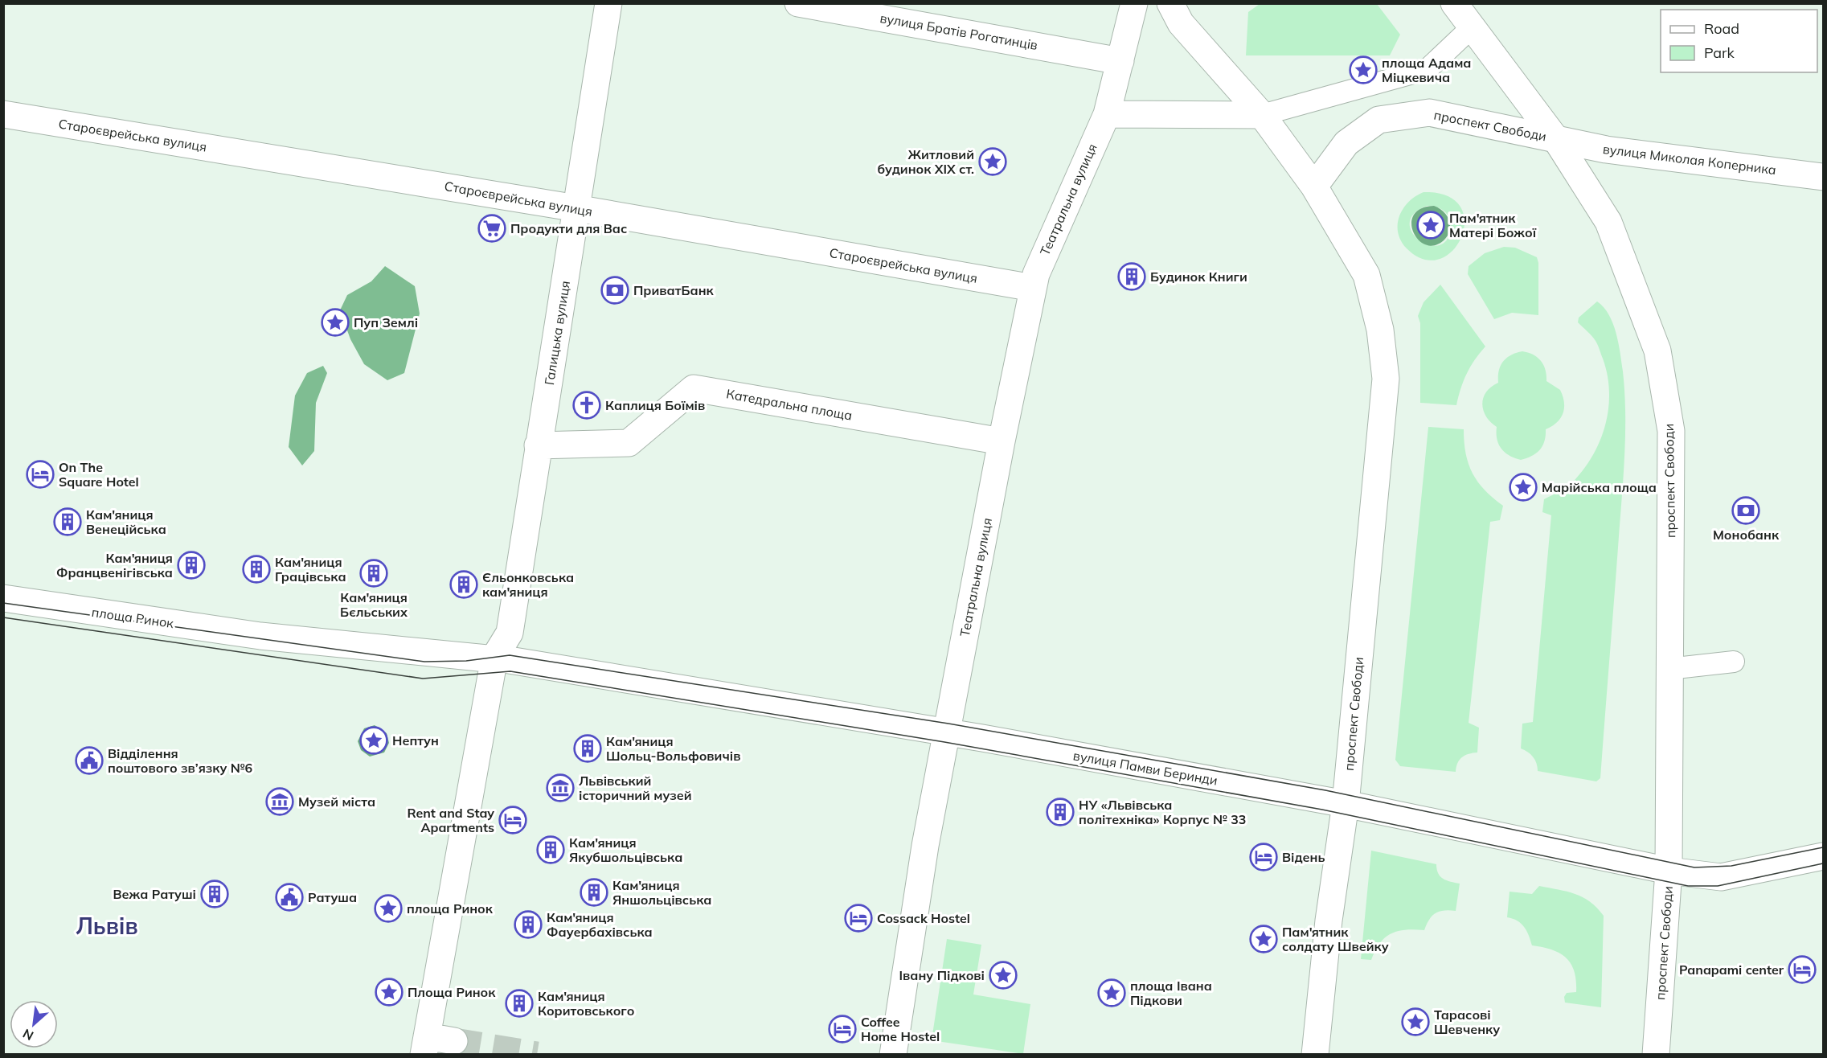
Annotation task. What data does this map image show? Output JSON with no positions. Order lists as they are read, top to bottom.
{
  "streets": {
    "street": [
      "вулиця Братів Рогатинців",
      "проспект Свободи",
      "Староєврейська вулиця",
      "вулиця Миколая Коперника",
      "Театральна вулиця",
      "Галицька вулиця",
      "Катедральна площа",
      "площа Ринок",
      "вулиця Памви Беринди"
    ]
  },
  "crossings": [
    ["вулиця Братів Рогатинців", "Театральна вулиця"],
    ["проспект Свободи", "вулиця Миколая Коперника"],
    ["проспект Свободи", "вулиця Памви Беринди"],
    ["Староєврейська вулиця", "Театральна вулиця"],
    ["Староєврейська вулиця", "Галицька вулиця"],
    ["Театральна вулиця", "Катедральна площа"],
    ["Театральна вулиця", "вулиця Памви Беринди"],
    ["Галицька вулиця", "Катедральна площа"],
    ["Галицька вулиця", "площа Ринок"]
  ],
  "districts": ["Львів"],
  "places": {
    "place": [
      "площа Адама Міцкевича",
      "Житловий будинок XIX ст.",
      "Пам'ятник Матері Божої",
      "Пуп Землі",
      "Марійська площа",
      "Нептун",
      "площа Ринок",
      "Пам'ятник солдату Швейку",
      "Івану Підкові",
      "Площа Ринок",
      "площа Івана Підкови",
      "Тарасові Шевченку"
    ],
    "supermarket": ["Продукти для Вас"],
    "building": [
      "Будинок Книги",
      "Кам'яниця Венеційська",
      "Кам'яниця Францвенігівська",
      "Кам'яниця Грацівська",
      "Кам'яниця Бєльських",
      "Єльонковська кам'яниця",
      "Кам'яниця Шольц-Вольфовичів",
      "НУ «Львівська політехніка» Корпус № 33",
      "Кам'яниця Якубшольцівська",
      "Кам'яниця Яншольцівська",
      "Вежа Ратуші",
      "Кам'яниця Фауербахівська",
      "Кам'яниця Коритовського"
    ],
    "bank": ["ПриватБанк", "Монобанк"],
    "church": ["Каплиця Боїмів"],
    "hotel": [
      "On The Square Hotel",
      "Rent and Stay Apartments",
      "Відень",
      "Cossack Hostel",
      "Panapami center",
      "Coffee Home Hostel"
    ],
    "public building": ["Відділення поштового зв’язку №6", "Ратуша"],
    "museum": ["Львівський історичний музей", "Музей міста"]
  },
  "legend": ["Road", "Park"],
  "north": "bottom left"
}
